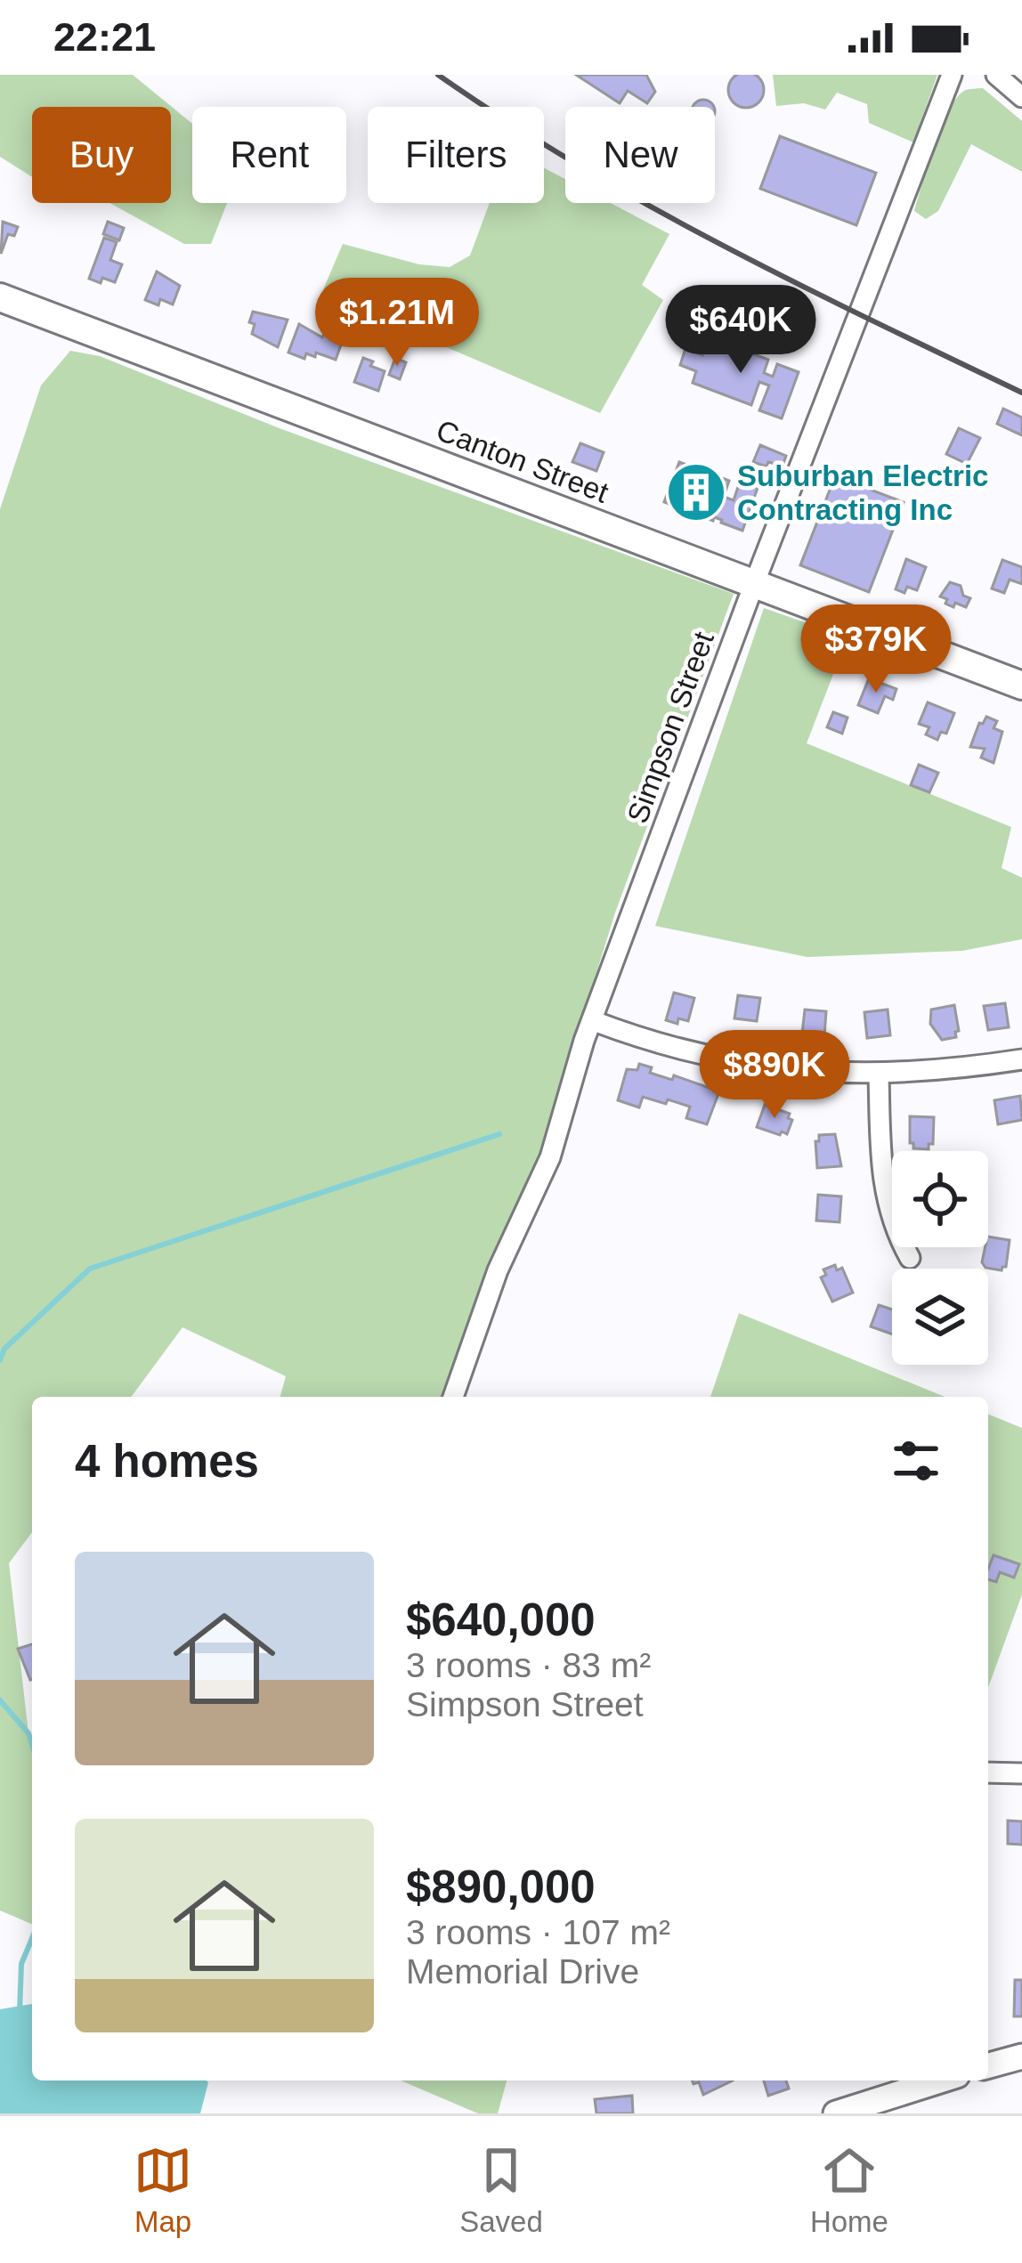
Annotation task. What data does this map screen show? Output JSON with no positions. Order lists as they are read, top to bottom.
{
  "streets": {
    "main road": ["Canton Street"],
    "street": ["Simpson Street"]
  },
  "crossings": [
    ["Canton Street", "Simpson Street"]
  ],
  "places": {
    "building": ["Suburban Electric Contracting Inc"]
  },
  "page": {
    "status": "22:21",
    "chip": [
      "Buy",
      "Rent",
      "Filters",
      "New"
    ],
    "price": [
      "$1.21M",
      "$640K",
      "$379K",
      "$890K"
    ],
    "heading": "4 homes",
    "list": [
      {
        "name": "$640,000",
        "note": "3 rooms · 83 m² · Simpson Street"
      },
      {
        "name": "$890,000",
        "note": "3 rooms · 107 m² · Memorial Drive"
      }
    ],
    "tabs": ["Map", "Saved", "Home"]
  }
}
